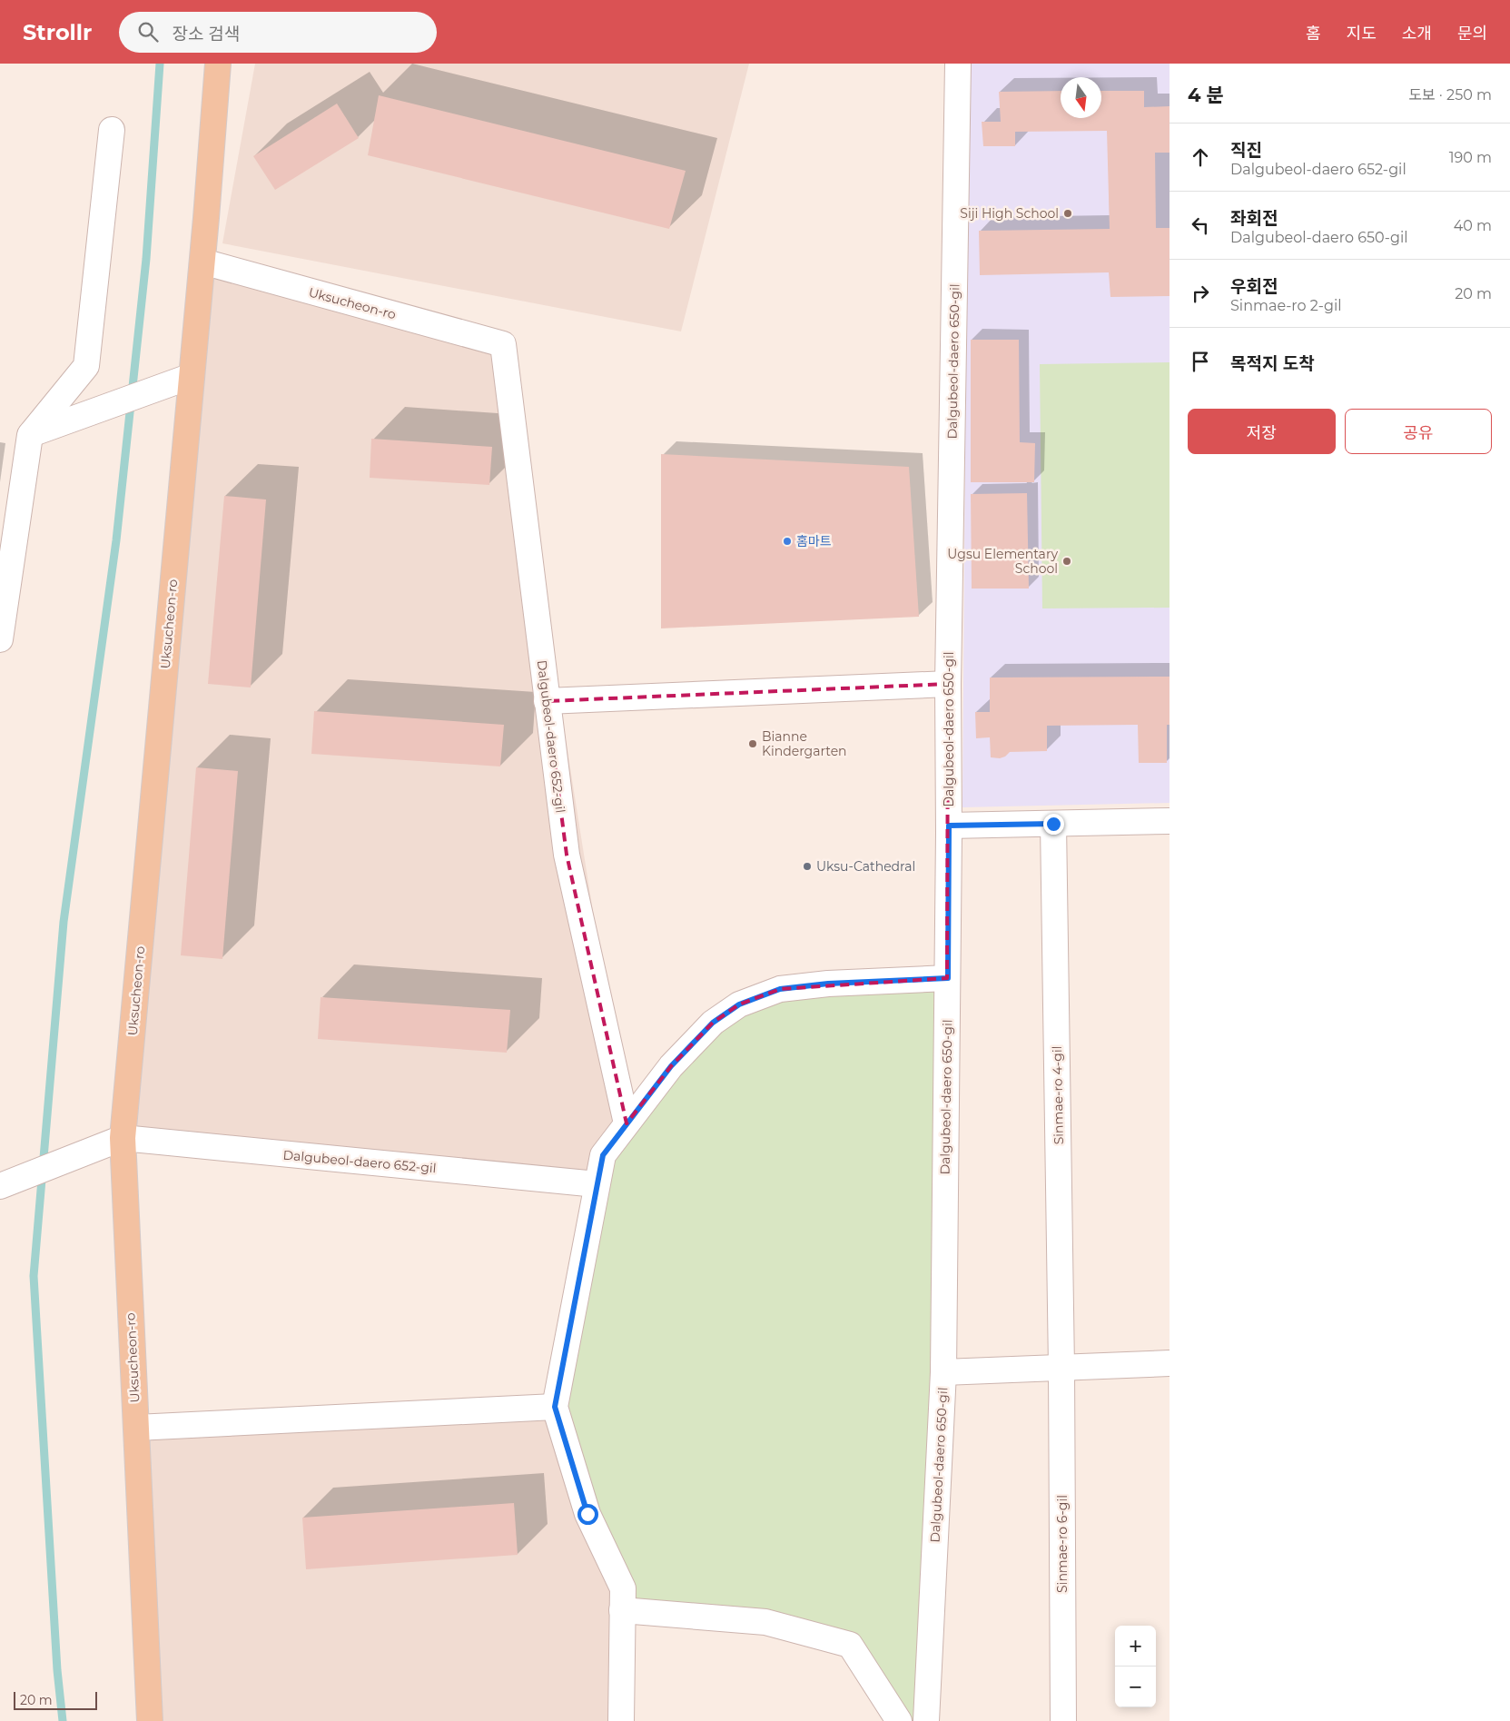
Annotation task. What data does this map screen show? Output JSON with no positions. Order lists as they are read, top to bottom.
{
  "streets": {
    "main road": ["Uksucheon-ro"],
    "street": [
      "Dalgubeol-daero 650-gil",
      "Dalgubeol-daero 652-gil",
      "Sinmae-ro 4-gil",
      "Sinmae-ro 6-gil"
    ]
  },
  "crossings": [
    ["Uksucheon-ro", "Dalgubeol-daero 652-gil"],
    ["Sinmae-ro 4-gil", "Sinmae-ro 6-gil"]
  ],
  "places": [
    "Siji High School",
    "홈마트",
    "Ugsu Elementary School",
    "Bianne Kindergarten",
    "Uksu-Cathedral"
  ],
  "scale_bar": "20 m",
  "north": "bottom",
  "page": {
    "header": "Strollr",
    "search": "장소 검색",
    "nav": [
      "홈",
      "지도",
      "소개",
      "문의"
    ],
    "heading": ["4 분", "도보 · 250 m"],
    "list": [
      ["직진", "Dalgubeol-daero 652-gil", "190 m"],
      ["좌회전", "Dalgubeol-daero 650-gil", "40 m"],
      ["우회전", "Sinmae-ro 2-gil", "20 m"],
      "목적지 도착"
    ],
    "buttons": ["저장", "공유"],
    "map_buttons": ["+", "−"],
    "scale": "20 m"
  }
}
